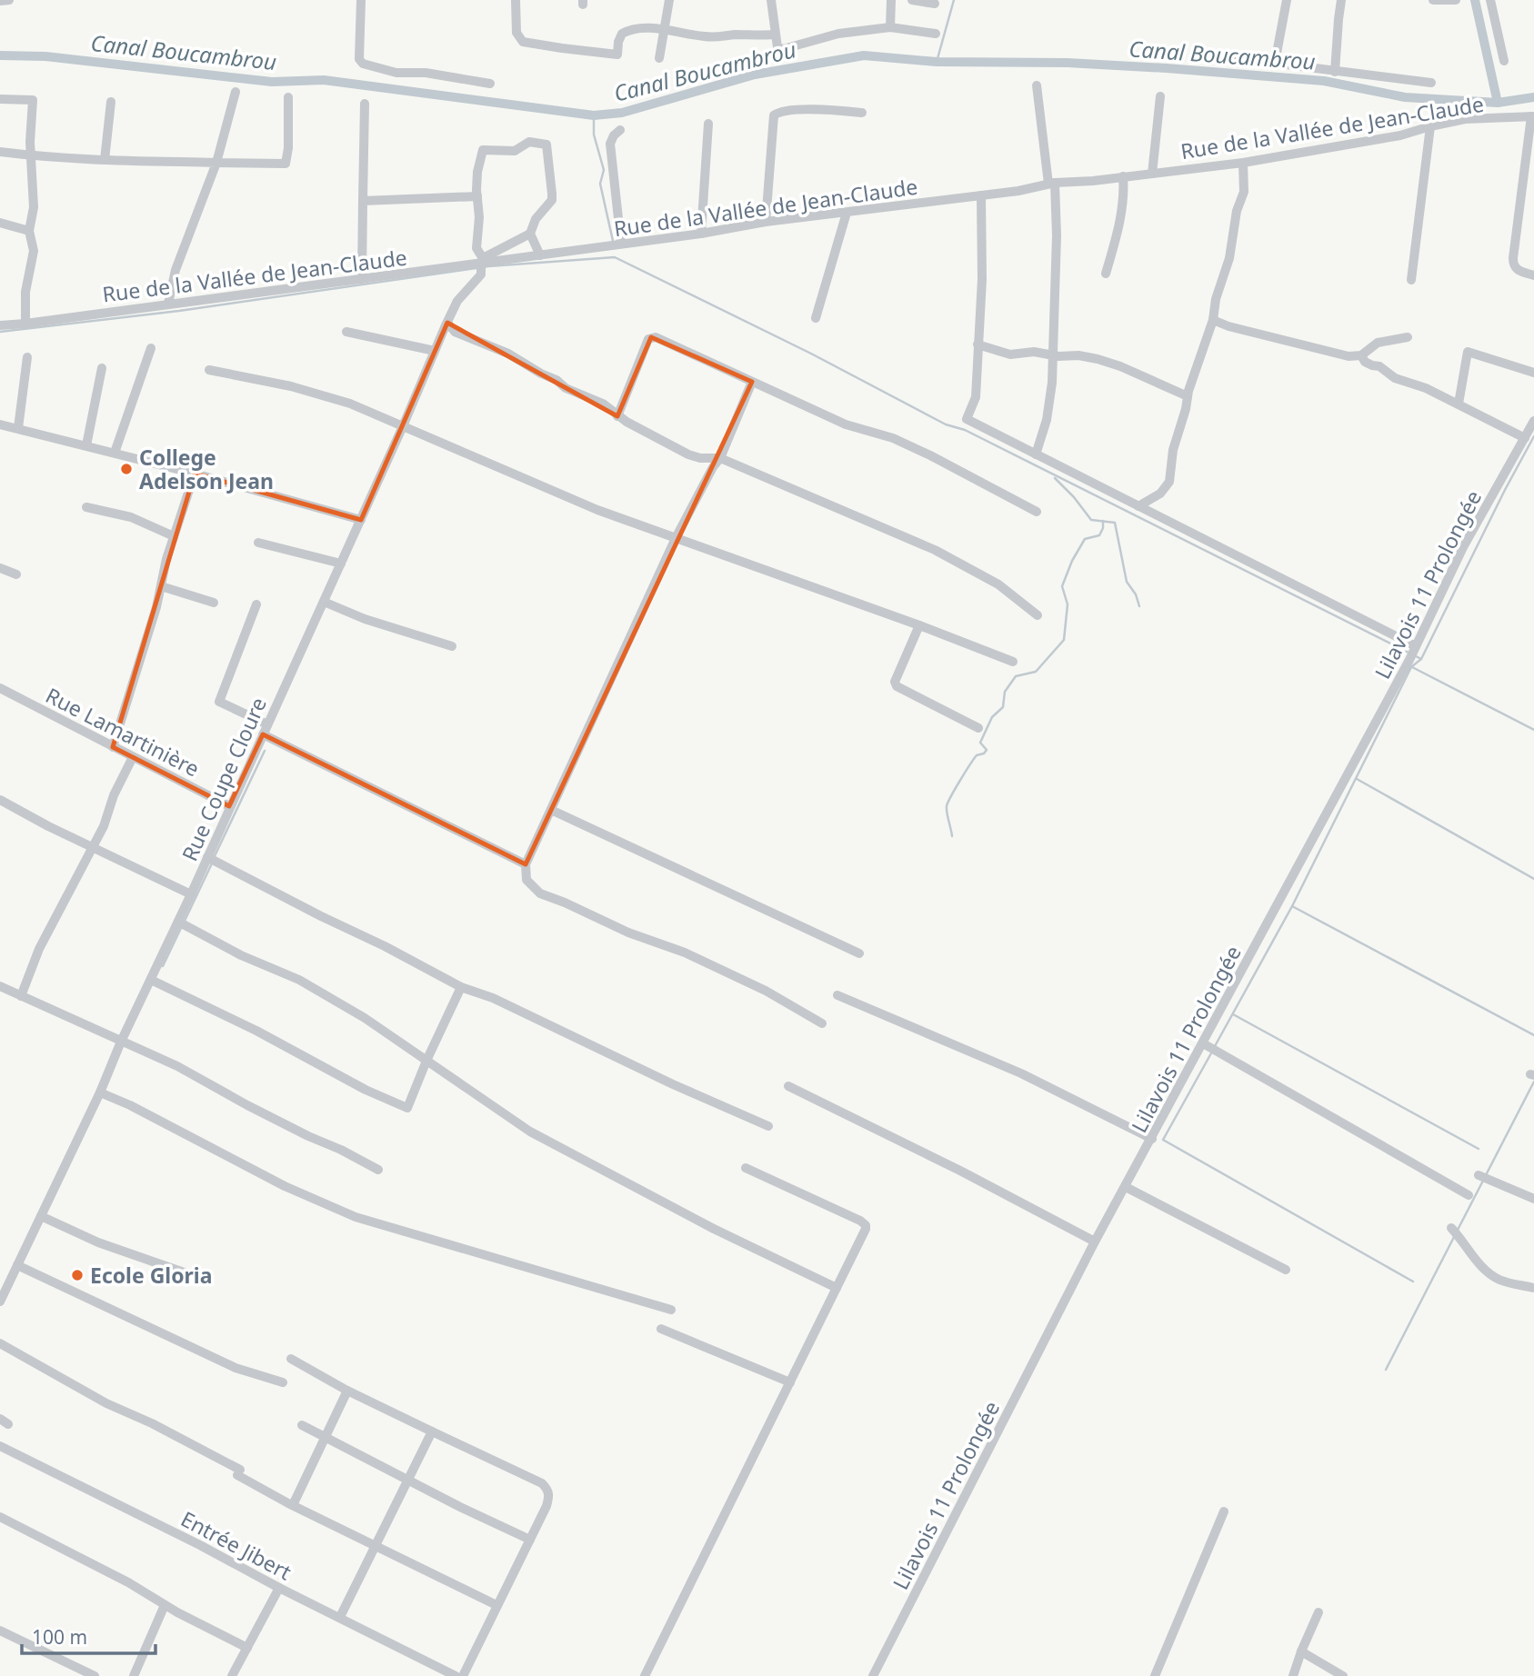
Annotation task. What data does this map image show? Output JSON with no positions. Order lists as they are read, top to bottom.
{
  "streets": {
    "street": [
      "Rue de la Vallée de Jean-Claude",
      "Lilavois 11 Prolongée",
      "Rue Lamartinière",
      "Rue Coupe Cloure",
      "Entrée Jibert"
    ]
  },
  "crossings": [
    ["Rue de la Vallée de Jean-Claude", "Rue Coupe Cloure"],
    ["Rue Lamartinière", "Rue Coupe Cloure"]
  ],
  "water": ["Canal Boucambrou"],
  "places": ["College Adelson Jean", "Ecole Gloria"],
  "scale_bar": "100 m"
}
